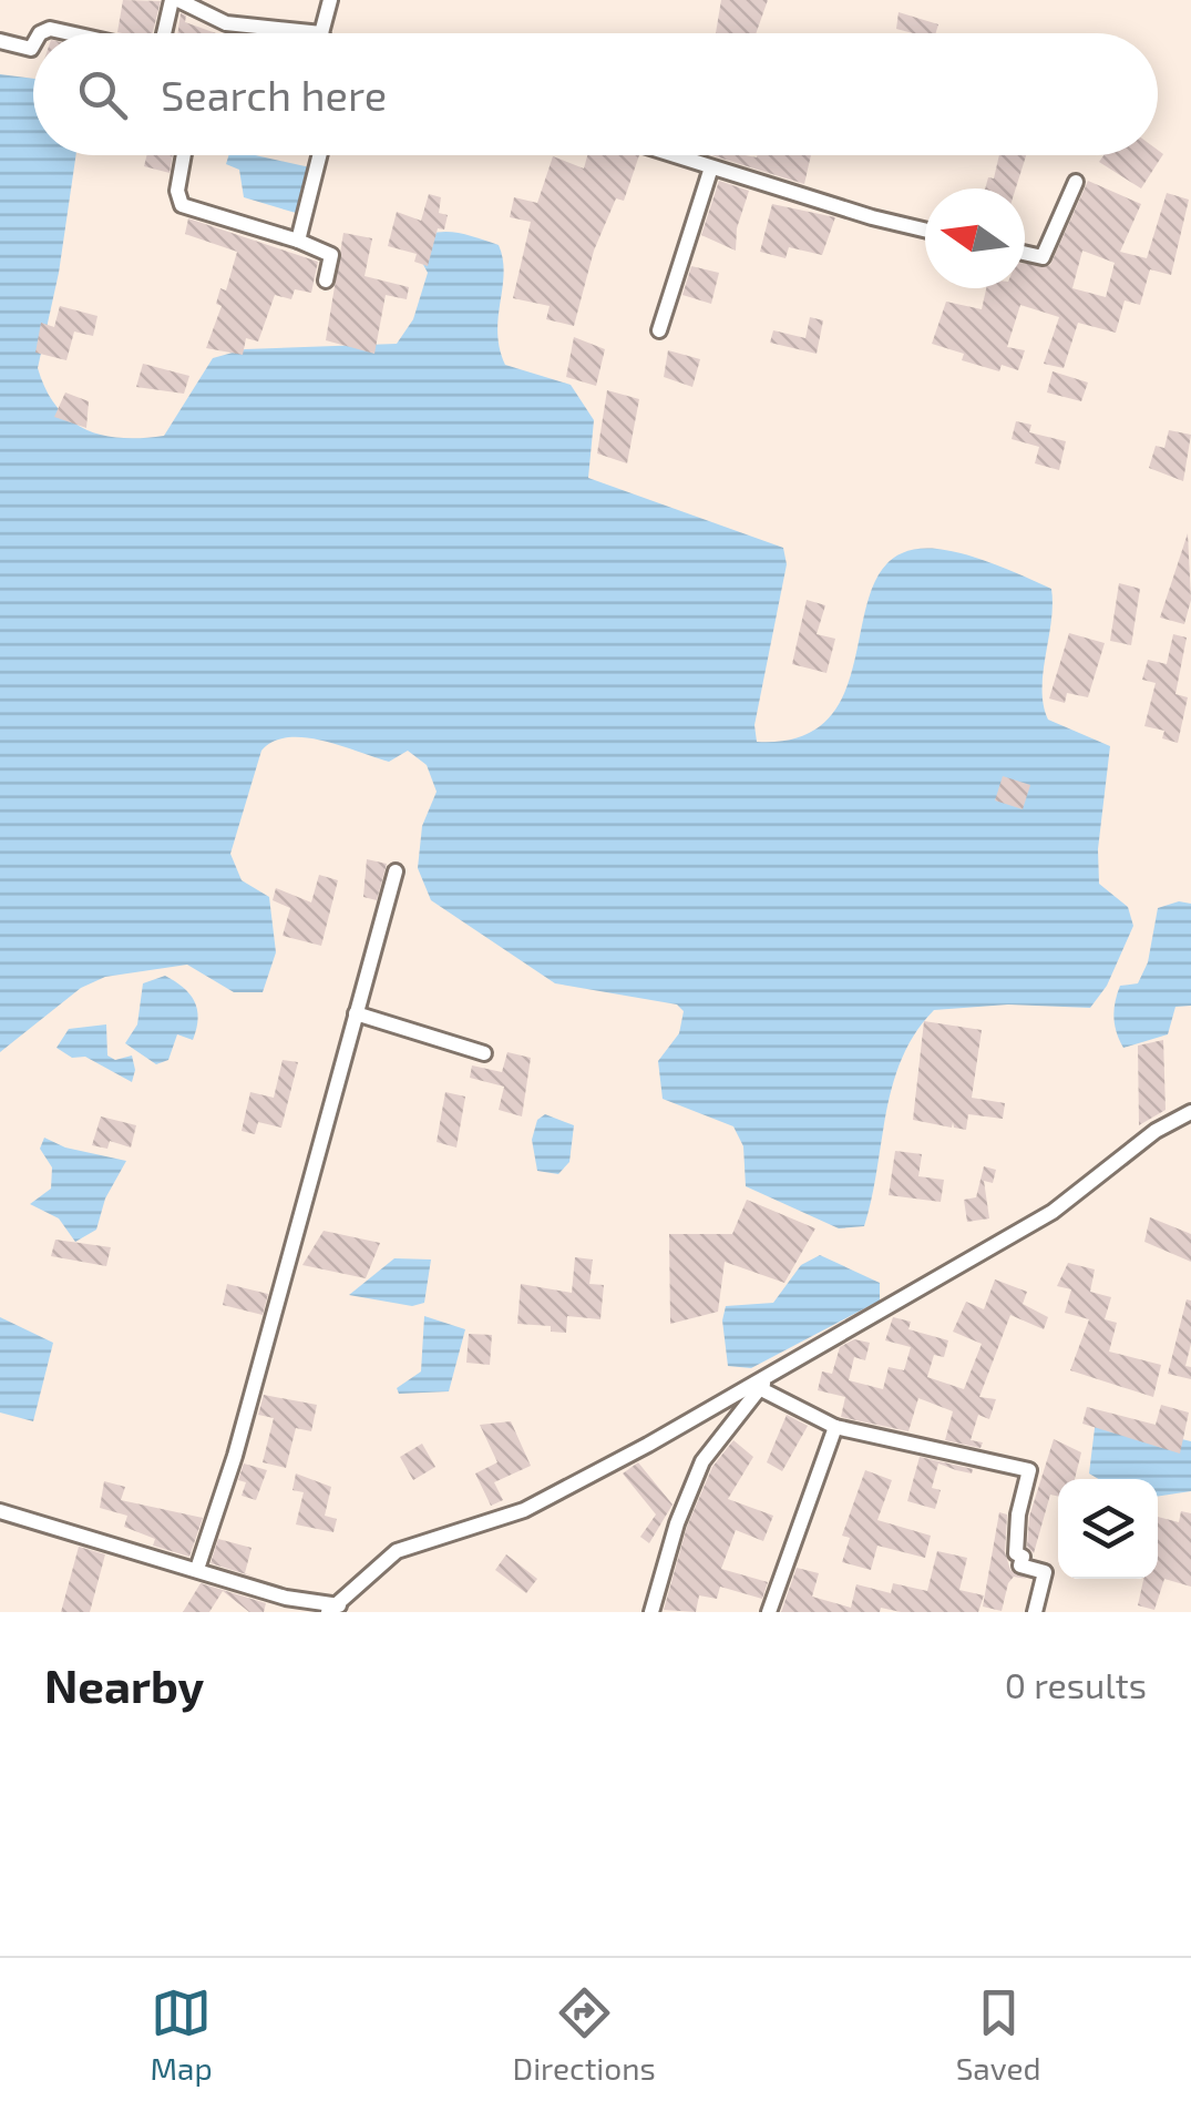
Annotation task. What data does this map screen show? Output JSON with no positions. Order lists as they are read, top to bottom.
{
  "north": "left",
  "page": {
    "search": "Search here",
    "heading": ["Nearby", "0 results"],
    "nav": ["Map", "Directions", "Saved"]
  }
}
